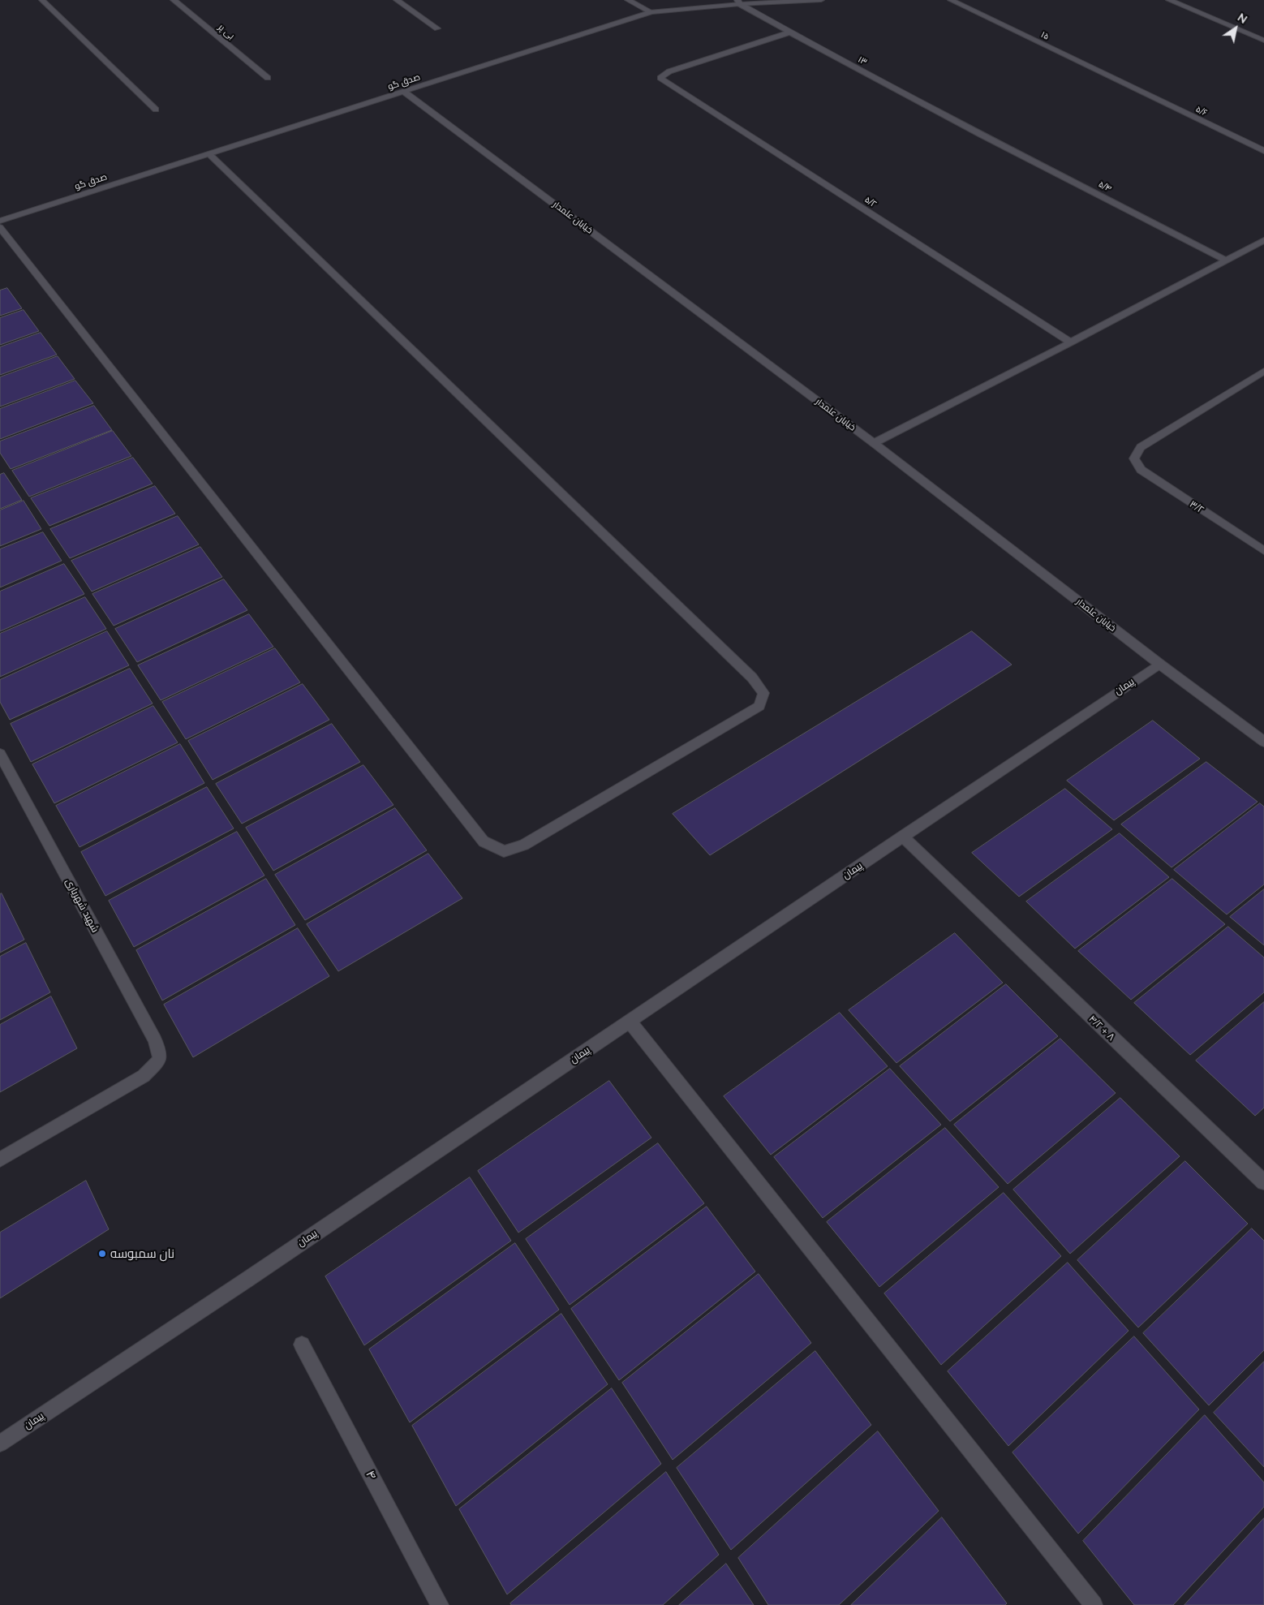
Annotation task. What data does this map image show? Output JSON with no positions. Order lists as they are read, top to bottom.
{
  "streets": {
    "street": [
      "بی پر",
      "۱۵",
      "۱۳",
      "صدق گو",
      "۵/۶",
      "۵/۴",
      "۵/۲",
      "خیابان علمدار",
      "۳/۲",
      "پیمان",
      "شهید شهریاری",
      "۴/۲ + ۸",
      "۴"
    ]
  },
  "crossings": [
    ["۱۵", "۵/۶"],
    ["۱۳", "صدق گو"],
    ["۱۳", "۵/۴"],
    ["۱۳", "۵/۲"],
    ["صدق گو", "خیابان علمدار"],
    ["خیابان علمدار", "پیمان"],
    ["پیمان", "۴/۲ + ۸"]
  ],
  "places": ["نان سمبوسه"],
  "north": "top right"
}
